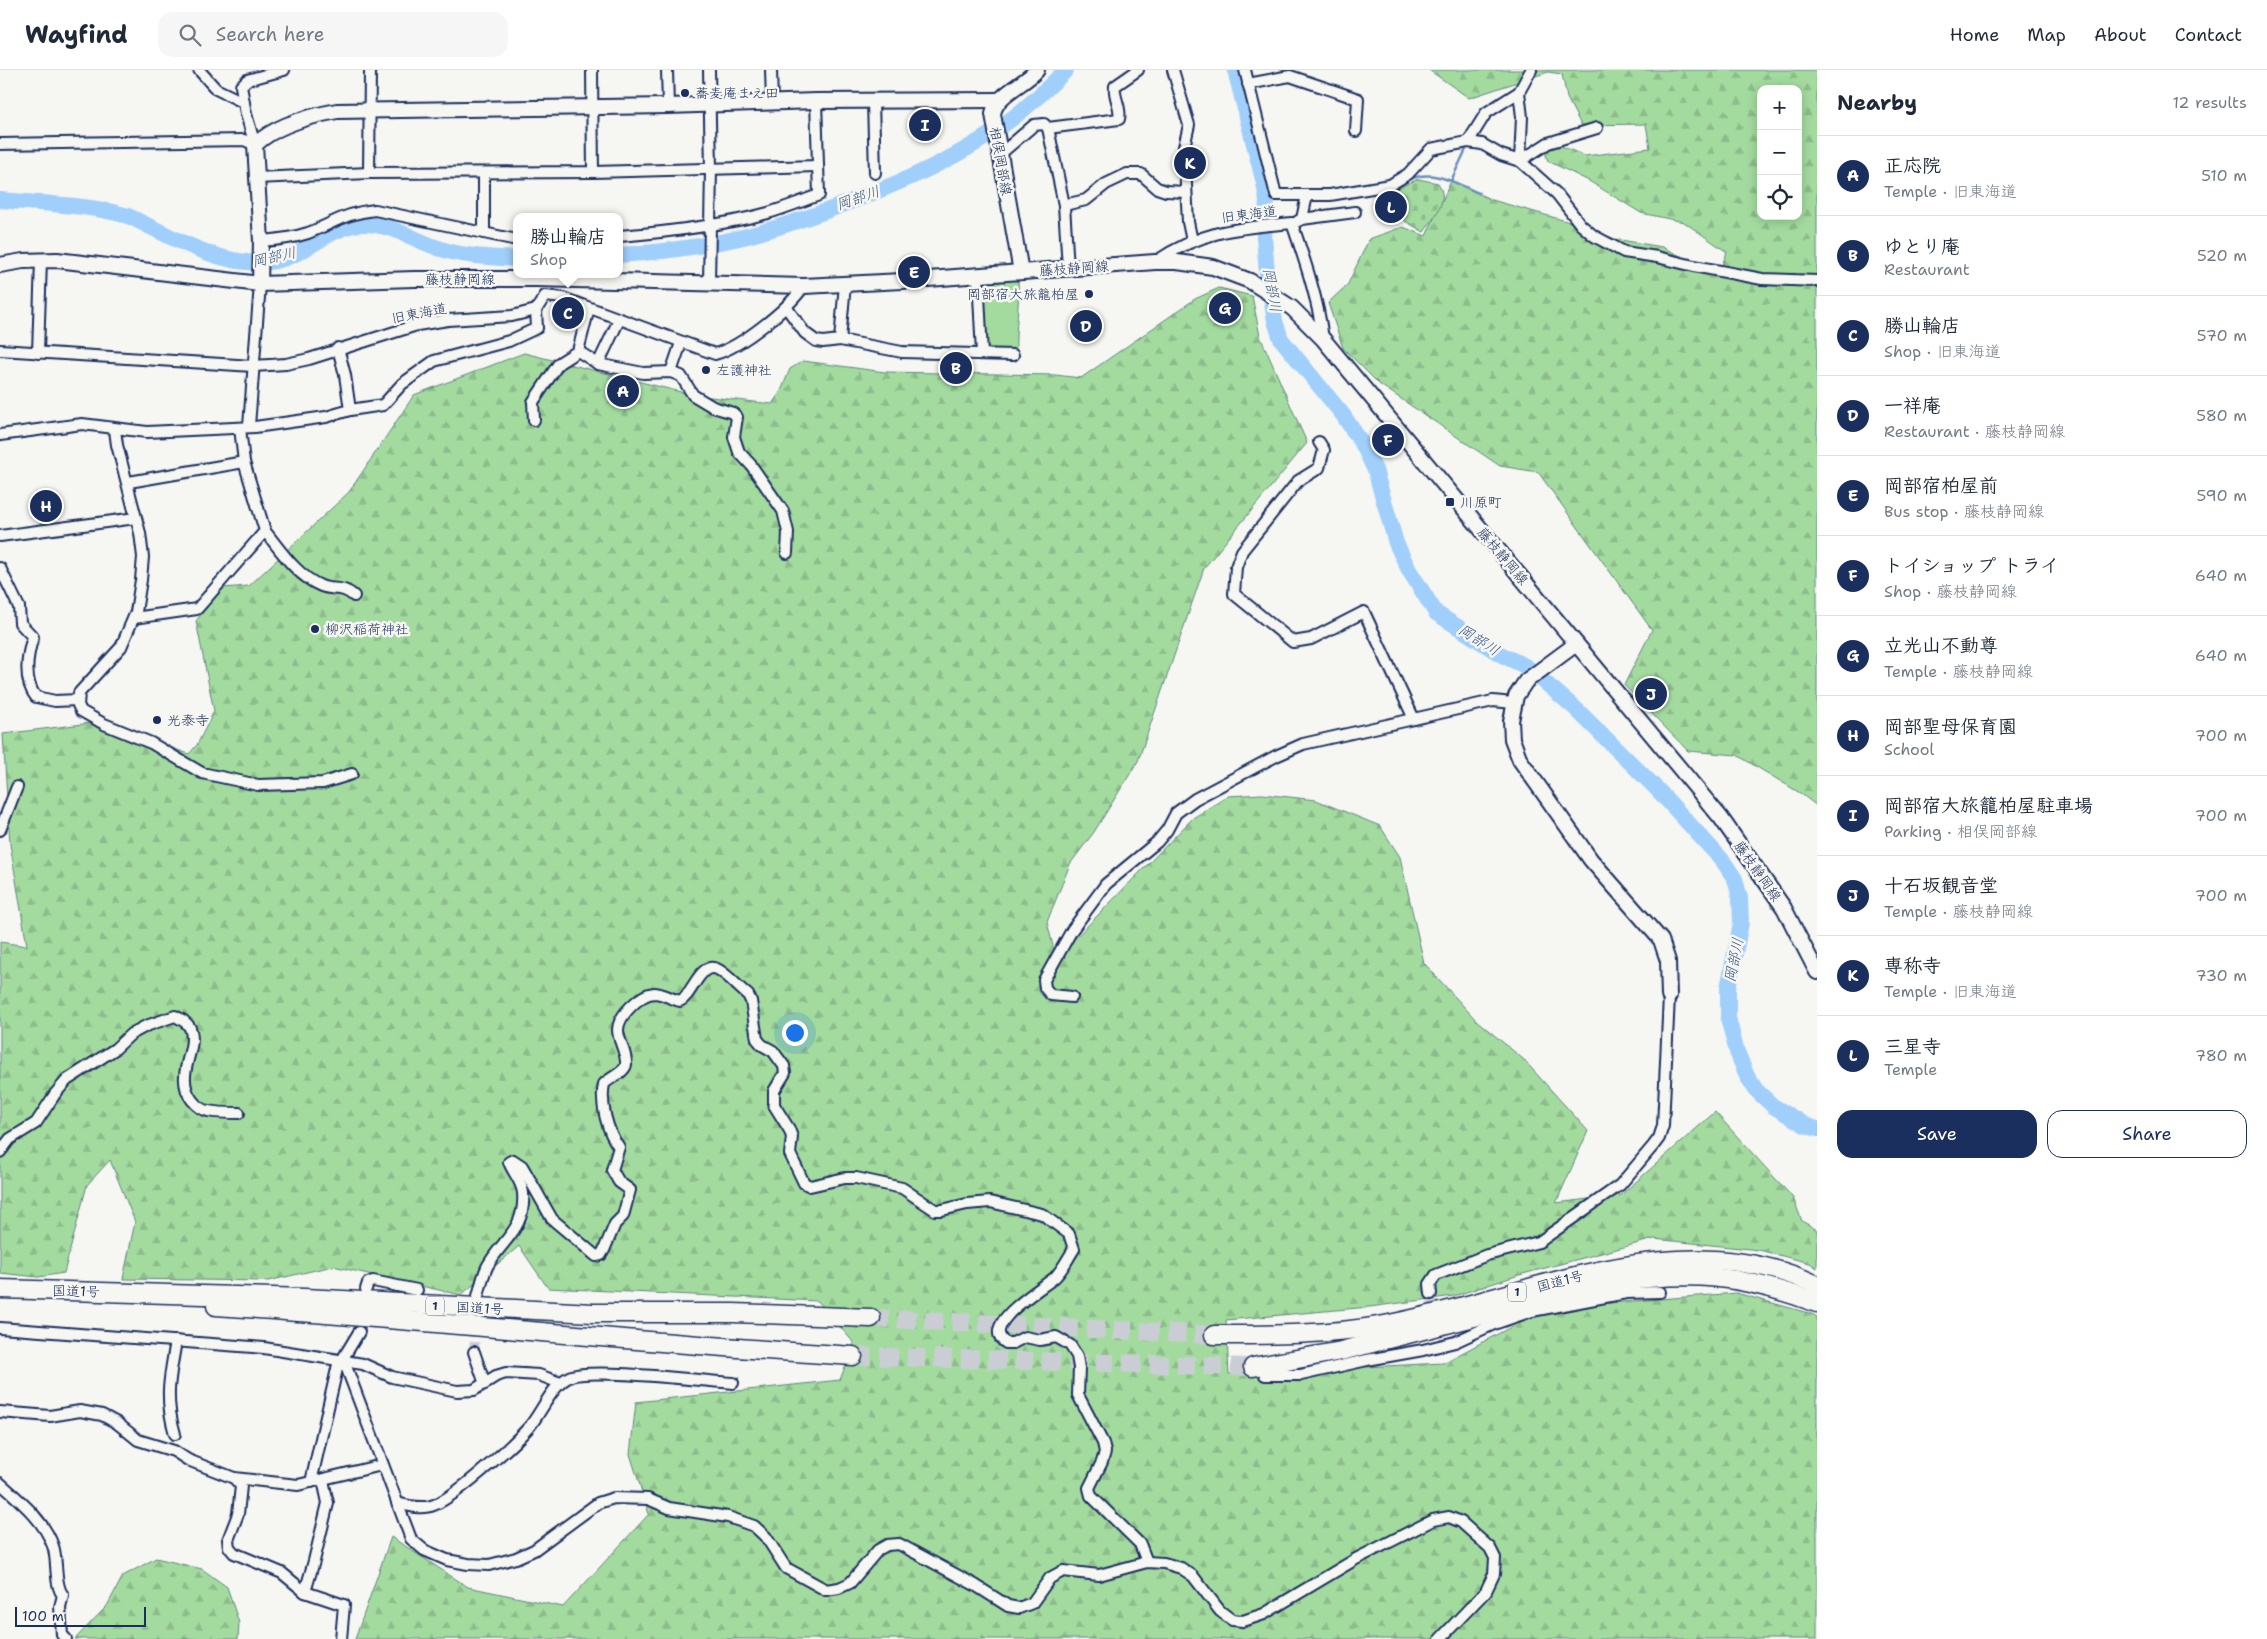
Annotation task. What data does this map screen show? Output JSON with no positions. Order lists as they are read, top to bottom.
{
  "streets": {
    "highway": ["国道1号", "1"],
    "main road": ["相俣岡部線", "藤枝静岡線"],
    "street": ["旧東海道"]
  },
  "crossings": [
    ["相俣岡部線", "藤枝静岡線"],
    ["旧東海道", "藤枝静岡線"]
  ],
  "water": ["岡部川"],
  "places": {
    "other": [
      "蕎麦庵まえ田",
      "岡部宿大旅籠柏屋",
      "左護神社",
      "柳沢稲荷神社",
      "光泰寺"
    ],
    "transit": ["川原町"]
  },
  "scale_bar": "100 m",
  "page": {
    "header": "Wayfind",
    "search": "Search here",
    "nav": [
      "Home",
      "Map",
      "About",
      "Contact"
    ],
    "heading": ["Nearby", "12 results"],
    "map_buttons": ["+", "−"],
    "pins": [
      "I",
      "K",
      "L",
      "E",
      "G",
      "C",
      "D",
      "B",
      "A",
      "F",
      "H",
      "J"
    ],
    "list": [
      {
        "mark": "A",
        "name": "正応院",
        "note": "Temple · 旧東海道",
        "value": "510 m"
      },
      {
        "mark": "B",
        "name": "ゆとり庵",
        "note": "Restaurant",
        "value": "520 m"
      },
      {
        "mark": "C",
        "name": "勝山輪店",
        "note": "Shop · 旧東海道",
        "value": "570 m"
      },
      {
        "mark": "D",
        "name": "一祥庵",
        "note": "Restaurant · 藤枝静岡線",
        "value": "580 m"
      },
      {
        "mark": "E",
        "name": "岡部宿柏屋前",
        "note": "Bus stop · 藤枝静岡線",
        "value": "590 m"
      },
      {
        "mark": "F",
        "name": "トイショップ トライ",
        "note": "Shop · 藤枝静岡線",
        "value": "640 m"
      },
      {
        "mark": "G",
        "name": "立光山不動尊",
        "note": "Temple · 藤枝静岡線",
        "value": "640 m"
      },
      {
        "mark": "H",
        "name": "岡部聖母保育園",
        "note": "School",
        "value": "700 m"
      },
      {
        "mark": "I",
        "name": "岡部宿大旅籠柏屋駐車場",
        "note": "Parking · 相俣岡部線",
        "value": "700 m"
      },
      {
        "mark": "J",
        "name": "十石坂観音堂",
        "note": "Temple · 藤枝静岡線",
        "value": "700 m"
      },
      {
        "mark": "K",
        "name": "専称寺",
        "note": "Temple · 旧東海道",
        "value": "730 m"
      },
      {
        "mark": "L",
        "name": "三星寺",
        "note": "Temple",
        "value": "780 m"
      }
    ],
    "popup": ["勝山輪店", "Shop"],
    "buttons": ["Save", "Share"],
    "scale": "100 m"
  }
}
